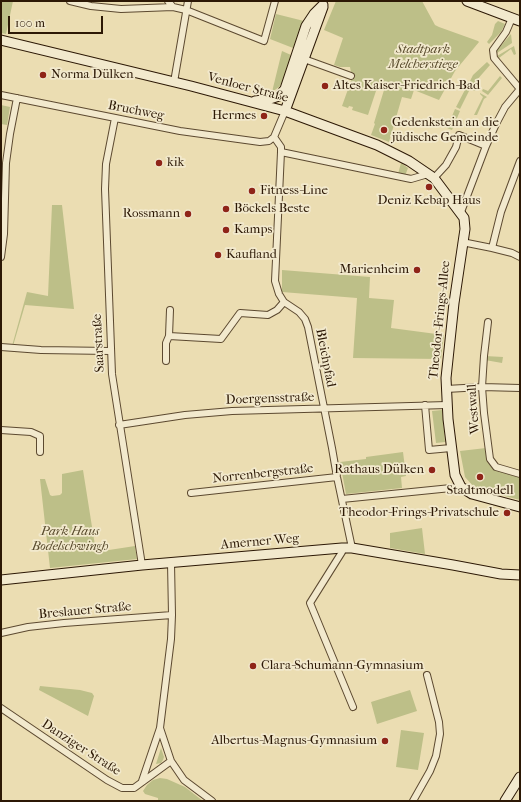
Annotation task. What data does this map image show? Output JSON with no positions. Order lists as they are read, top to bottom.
{
  "streets": {
    "main road": ["Venloer Straße", "Theodor-Frings-Allee", "Amerner Weg"],
    "street": [
      "Bruchweg",
      "Saarstraße",
      "Bleichpfad",
      "Doergensstraße",
      "Westwall",
      "Norrenbergstraße",
      "Breslauer Straße",
      "Danziger Straße"
    ]
  },
  "crossings": [
    ["Venloer Straße", "Theodor-Frings-Allee"],
    ["Bruchweg", "Saarstraße"],
    ["Theodor-Frings-Allee", "Doergensstraße"],
    ["Saarstraße", "Doergensstraße"],
    ["Saarstraße", "Amerner Weg"],
    ["Bleichpfad", "Doergensstraße"],
    ["Bleichpfad", "Norrenbergstraße"],
    ["Bleichpfad", "Amerner Weg"]
  ],
  "parks": ["Stadtpark Melcherstiege", "Park Haus Bodelschwingh"],
  "places": [
    "Norma Dülken",
    "Altes Kaiser-Friedrich-Bad",
    "Hermes",
    "Gedenkstein an die jüdische Gemeinde",
    "kik",
    "Deniz Kebap Haus",
    "Fitness-Line",
    "Böckels Beste",
    "Rossmann",
    "Kamps",
    "Kaufland",
    "Marienheim",
    "Rathaus Dülken",
    "Stadtmodell",
    "Theodor-Frings-Privatschule",
    "Clara-Schumann-Gymnasium",
    "Albertus-Magnus-Gymnasium"
  ],
  "scale_bar": "100 m"
}
